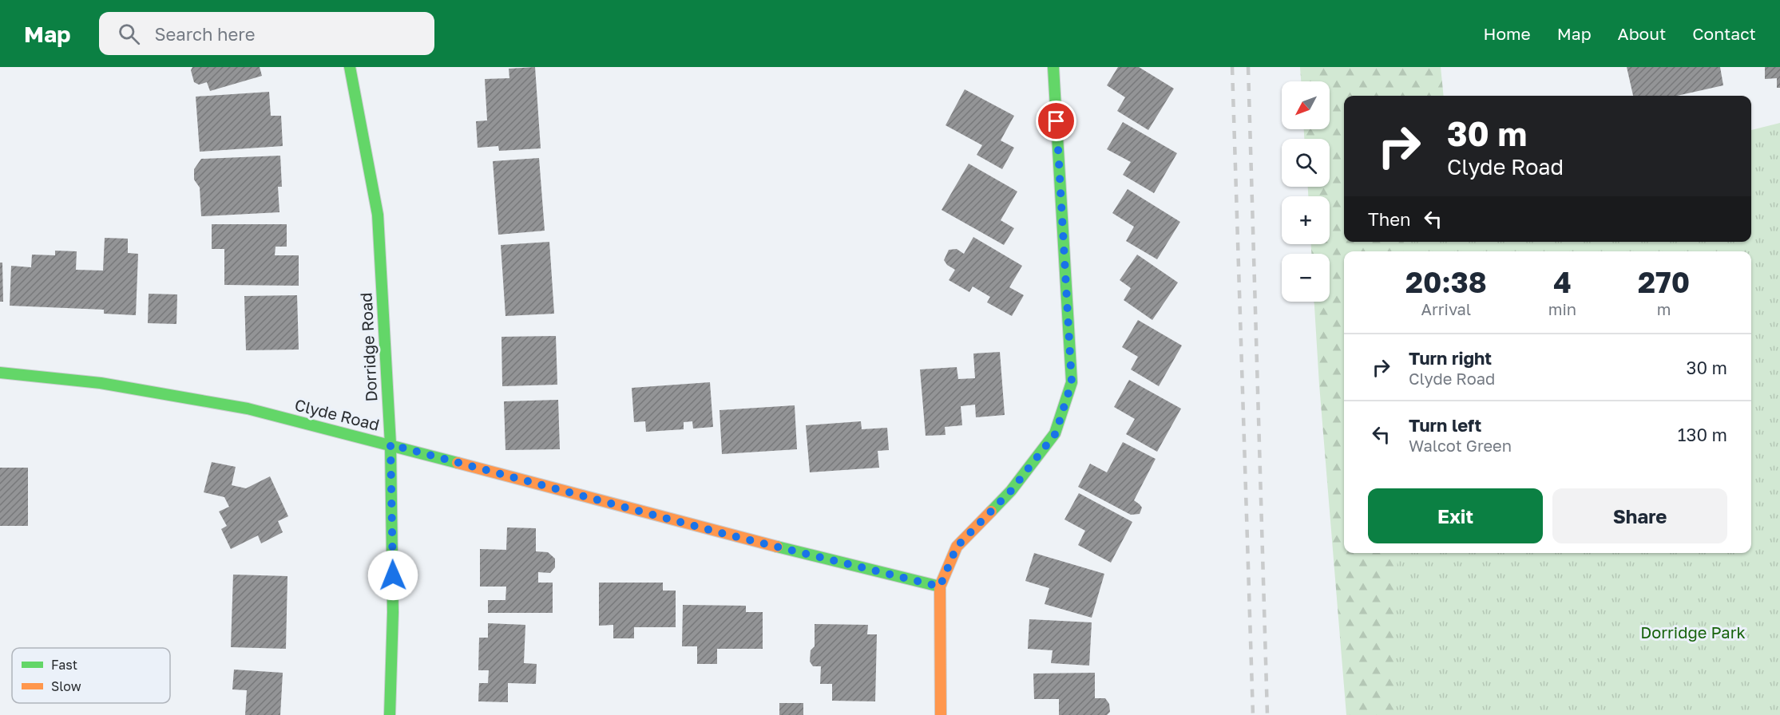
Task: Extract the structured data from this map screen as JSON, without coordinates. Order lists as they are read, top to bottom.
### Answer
{
  "streets": {
    "street": ["Dorridge Road", "Clyde Road"]
  },
  "crossings": [
    ["Dorridge Road", "Clyde Road"]
  ],
  "parks": ["Dorridge Park"],
  "legend": ["Fast", "Slow"],
  "north": "bottom left",
  "page": {
    "header": "Map",
    "search": "Search here",
    "nav": [
      "Home",
      "Map",
      "About",
      "Contact"
    ],
    "map_buttons": ["+", "−"],
    "turn": ["30 m", "Clyde Road"],
    "then": "Then",
    "eta": [
      "20:38",
      "Arrival",
      "4",
      "min",
      "270",
      "m"
    ],
    "list": [
      {
        "name": "Turn right",
        "note": "Clyde Road",
        "value": "30 m"
      },
      {
        "name": "Turn left",
        "note": "Walcot Green",
        "value": "130 m"
      }
    ],
    "buttons": ["Exit", "Share"]
  }
}
